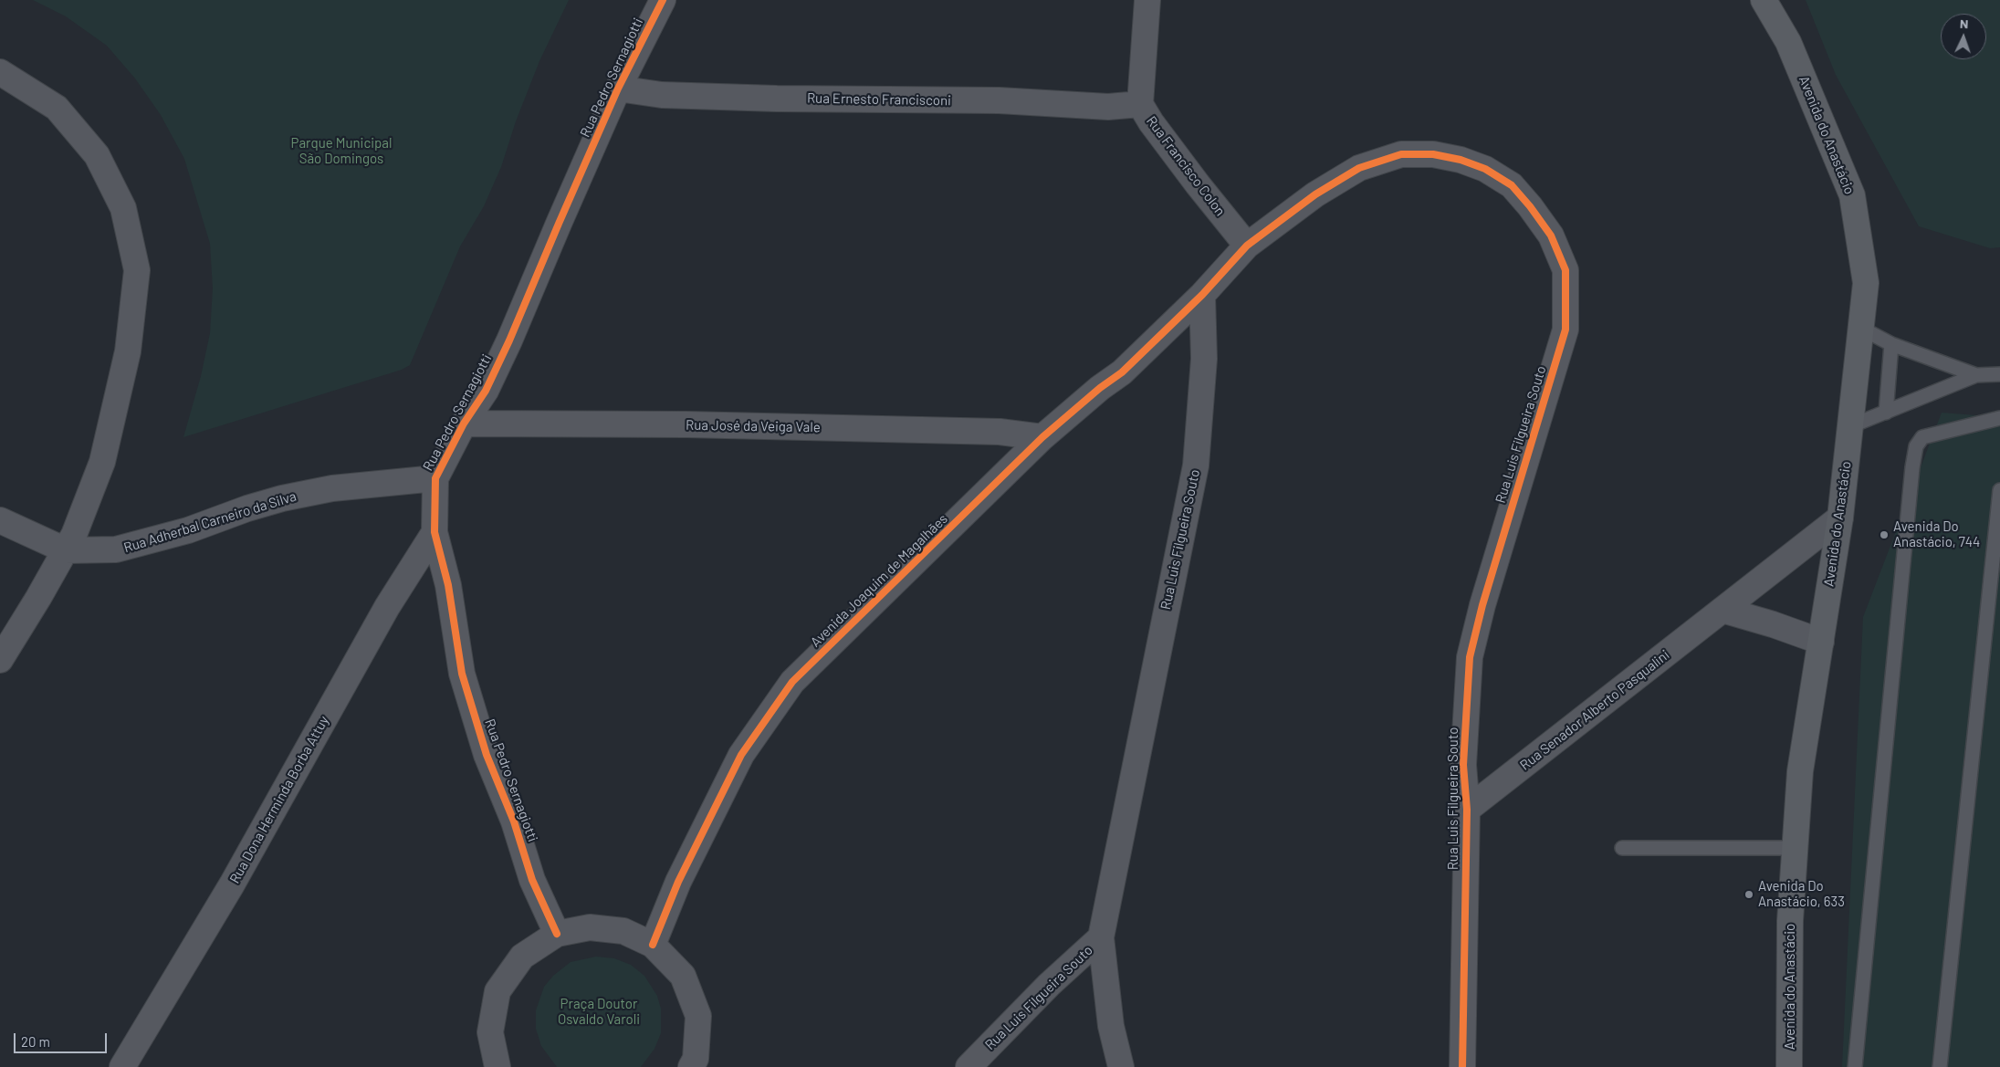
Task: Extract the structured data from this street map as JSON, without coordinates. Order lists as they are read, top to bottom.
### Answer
{
  "streets": {
    "main road": ["Avenida do Anastácio"],
    "street": [
      "Rua Pedro Sernagiotti",
      "Rua Ernesto Francisconi",
      "Rua Francisco Colon",
      "Rua José da Veiga Vale",
      "Rua Luis Filgueira Souto",
      "Rua Adherbal Carneiro da Silva",
      "Avenida Joaquim de Magalhães",
      "Rua Senador Alberto Pasqualini",
      "Rua Dona Herminda Borba Attuy"
    ]
  },
  "crossings": [
    ["Rua Pedro Sernagiotti", "Rua Ernesto Francisconi"],
    ["Rua Pedro Sernagiotti", "Rua José da Veiga Vale"],
    ["Rua Pedro Sernagiotti", "Rua Adherbal Carneiro da Silva"],
    ["Rua Pedro Sernagiotti", "Rua Dona Herminda Borba Attuy"],
    ["Rua Ernesto Francisconi", "Rua Francisco Colon"],
    ["Avenida do Anastácio", "Rua Senador Alberto Pasqualini"],
    ["Rua Francisco Colon", "Rua Luis Filgueira Souto"],
    ["Rua José da Veiga Vale", "Avenida Joaquim de Magalhães"],
    ["Rua Luis Filgueira Souto", "Avenida Joaquim de Magalhães"],
    ["Rua Luis Filgueira Souto", "Rua Senador Alberto Pasqualini"]
  ],
  "parks": ["Parque Municipal São Domingos", "Praça Doutor Osvaldo Varoli"],
  "places": ["Avenida Do Anastácio, 744", "Avenida Do Anastácio, 633"],
  "scale_bar": "20 m",
  "north": "top"
}
